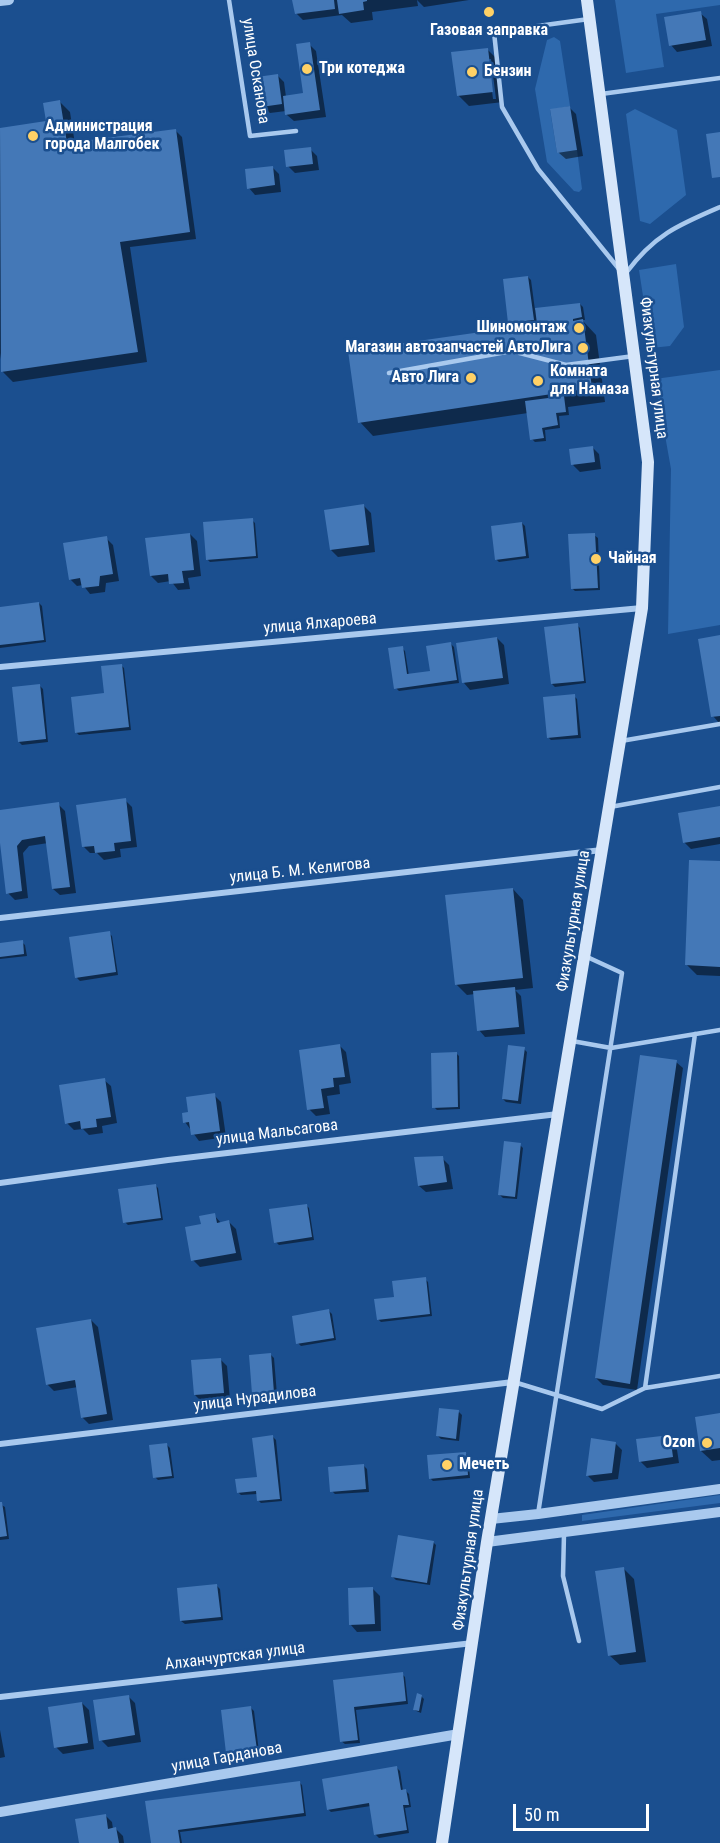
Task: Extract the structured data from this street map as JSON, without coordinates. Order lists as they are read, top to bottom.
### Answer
{
  "streets": {
    "main road": ["Физкультурная улица"],
    "street": [
      "улица Ялхароева",
      "улица Б. М. Келигова",
      "улица Мальсагова",
      "улица Нурадилова",
      "Алханчуртская улица",
      "улица Гарданова"
    ],
    "lane": ["улица Осканова"]
  },
  "crossings": [
    ["Физкультурная улица", "улица Ялхароева"],
    ["Физкультурная улица", "улица Б. М. Келигова"],
    ["Физкультурная улица", "улица Мальсагова"],
    ["Физкультурная улица", "улица Нурадилова"],
    ["Физкультурная улица", "Алханчуртская улица"],
    ["Физкультурная улица", "улица Гарданова"]
  ],
  "places": [
    "Газовая заправка",
    "Три котеджа",
    "Бензин",
    "Администрация города Малгобек",
    "Шиномонтаж",
    "Магазин автозапчастей АвтоЛига",
    "Авто Лига",
    "Комната для Намаза",
    "Чайная",
    "Ozon",
    "Мечеть"
  ],
  "scale_bar": "50 m"
}
